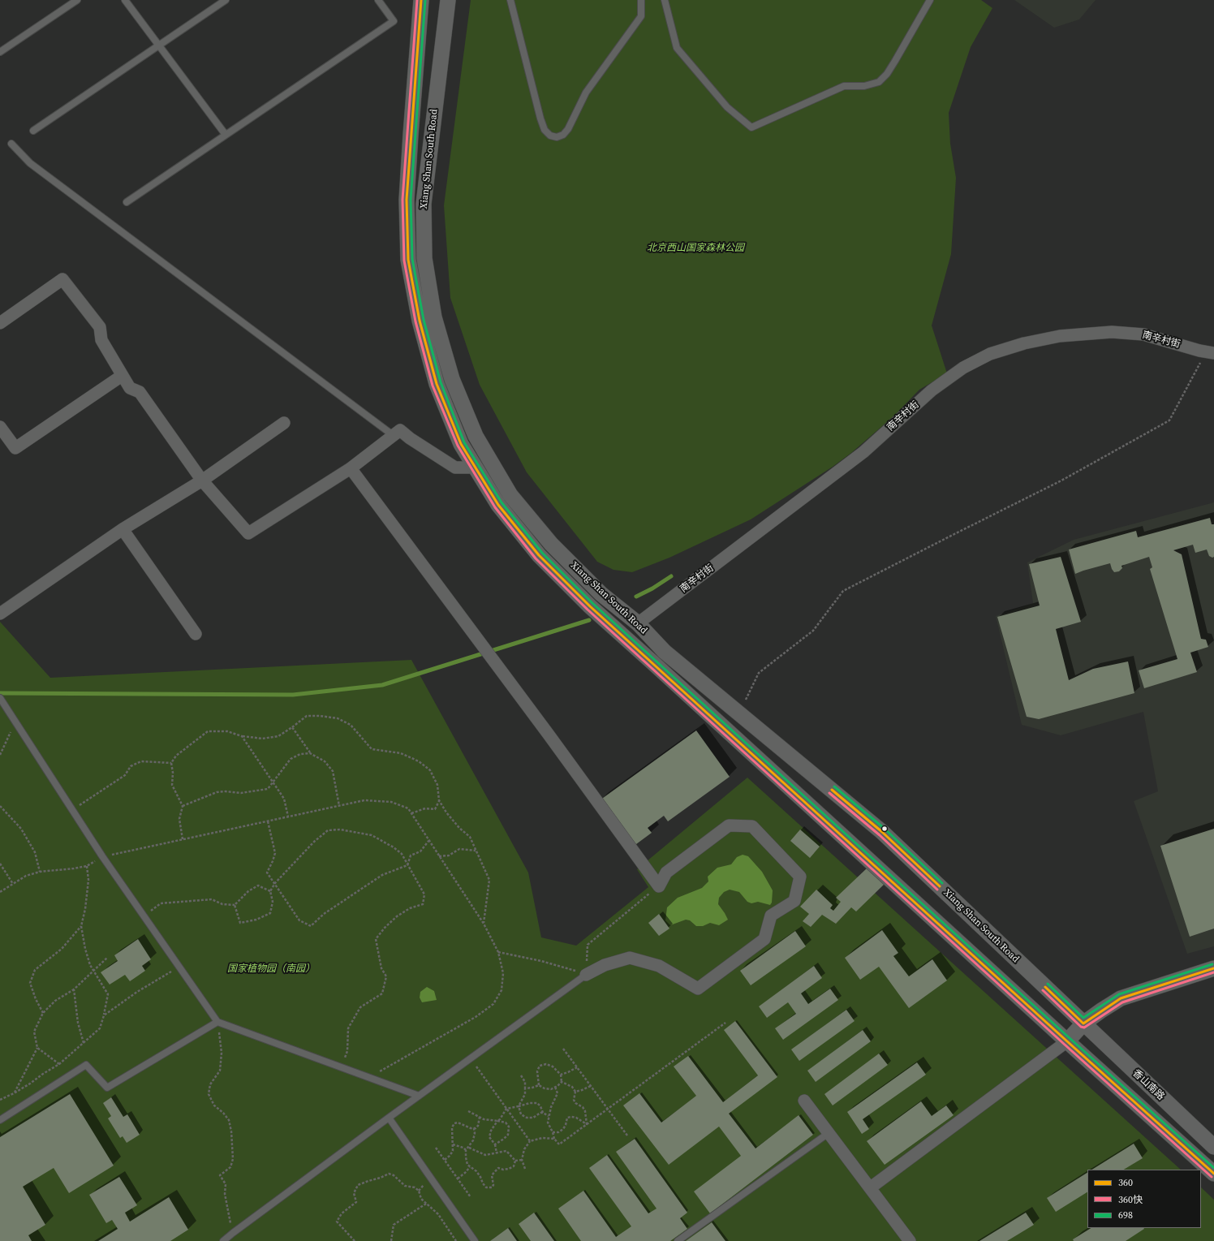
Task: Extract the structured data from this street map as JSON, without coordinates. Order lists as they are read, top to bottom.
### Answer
{
  "streets": {
    "street": ["Xiang Shan South Road", "南辛村街", "香山南路"]
  },
  "crossings": [
    ["Xiang Shan South Road", "南辛村街"],
    ["Xiang Shan South Road", "香山南路"]
  ],
  "parks": ["北京西山国家森林公园", "国家植物园（南园）"],
  "lines": ["transit line 360", "transit line 360快", "transit line 698"],
  "legend": ["360", "360快", "698"]
}
